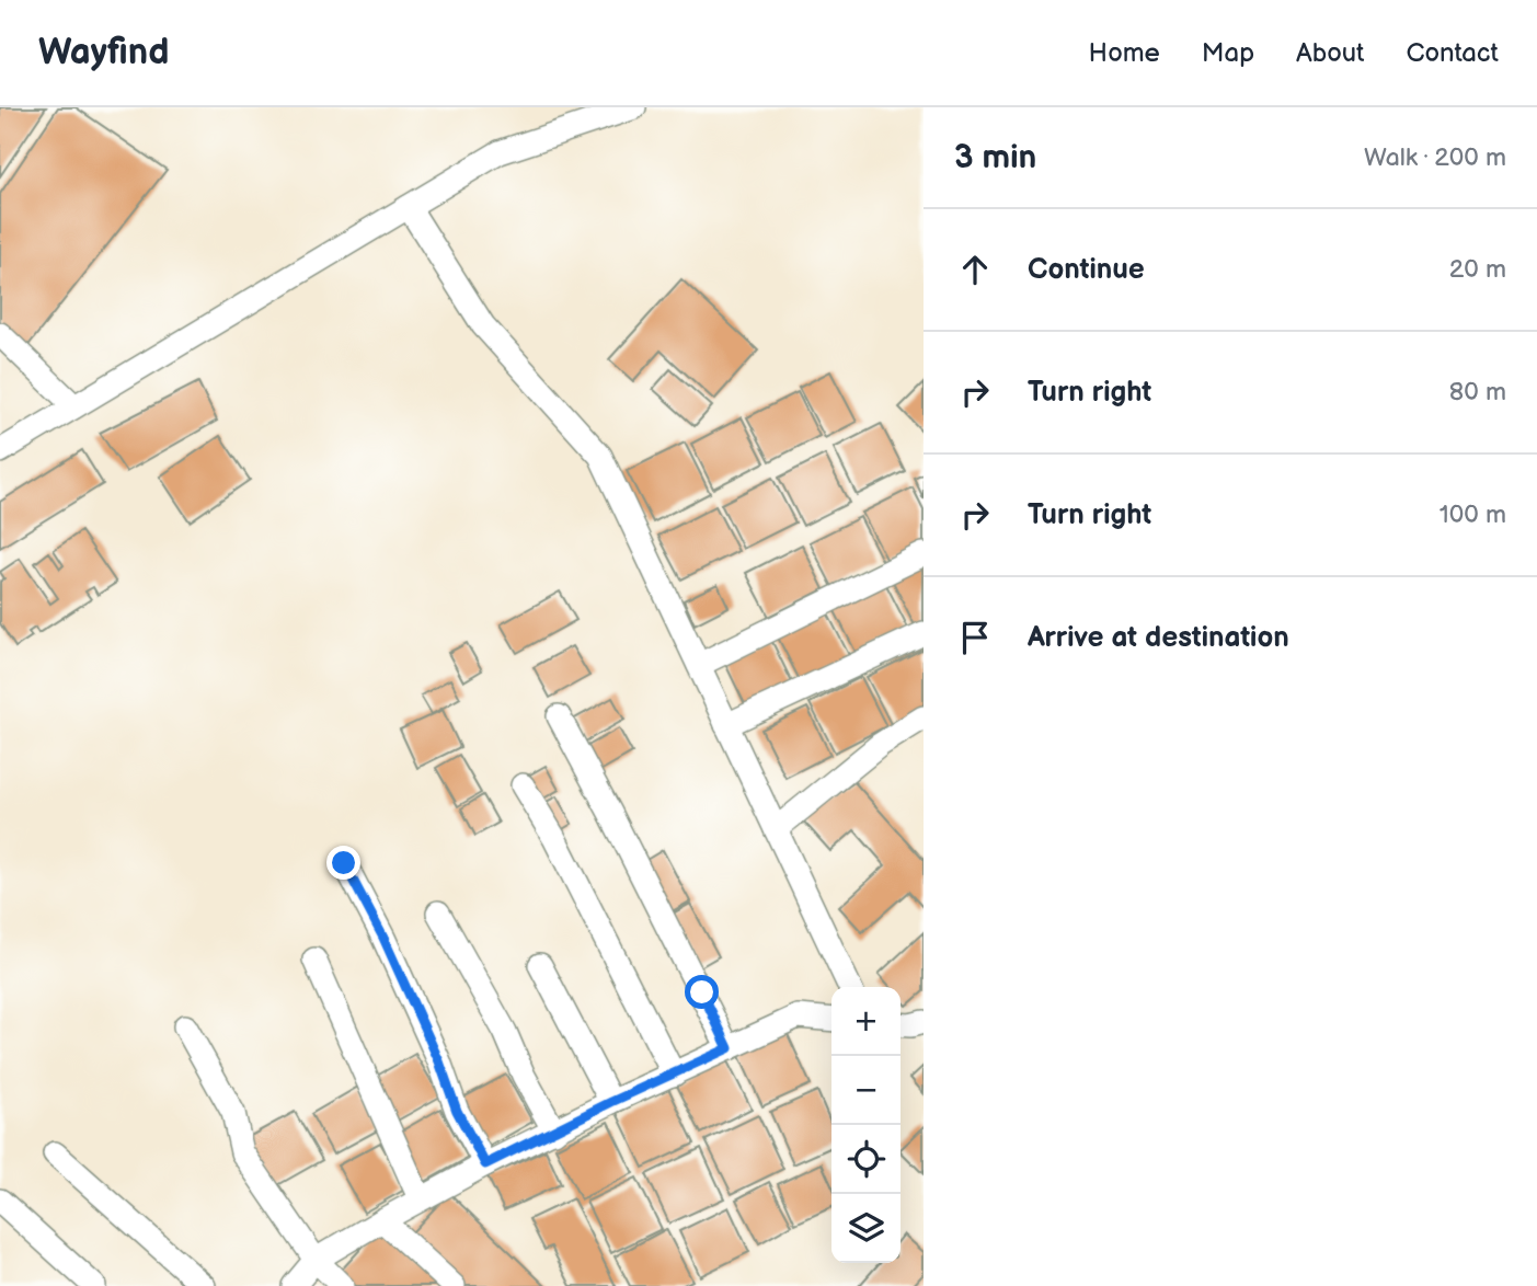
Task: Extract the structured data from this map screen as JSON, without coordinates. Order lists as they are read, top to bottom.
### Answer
{
  "page": {
    "header": "Wayfind",
    "nav": [
      "Home",
      "Map",
      "About",
      "Contact"
    ],
    "heading": ["3 min", "Walk · 200 m"],
    "list": [
      ["Continue", "20 m"],
      ["Turn right", "80 m"],
      ["Turn right", "100 m"],
      "Arrive at destination"
    ],
    "map_buttons": ["+", "−"]
  }
}
